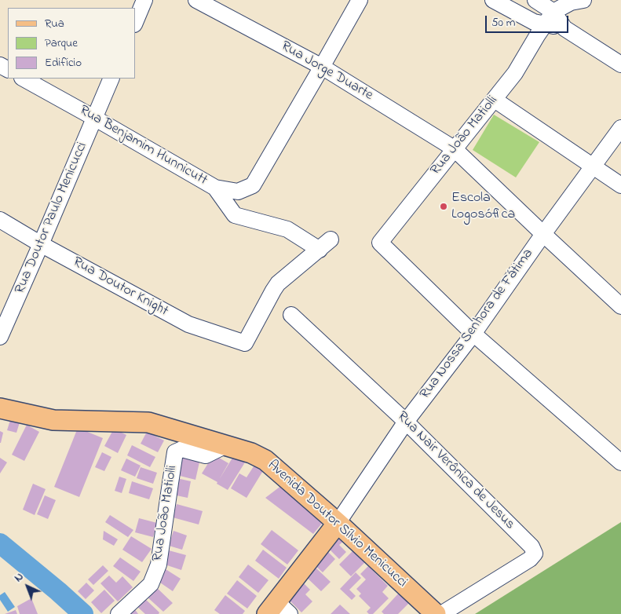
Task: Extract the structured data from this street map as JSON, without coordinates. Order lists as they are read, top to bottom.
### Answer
{
  "streets": {
    "main road": ["Avenida Doutor Sílvio Menicucci"],
    "street": [
      "Rua Jorge Duarte",
      "Rua João Matiolli",
      "Rua Benjamim Hunnicutt",
      "Rua Doutor Paulo Menicucci",
      "Rua Doutor Knight",
      "Rua Nossa Senhora de Fátima",
      "Rua Nair Verônica de Jesus"
    ]
  },
  "crossings": [
    ["Rua Jorge Duarte", "Rua João Matiolli"],
    ["Rua Jorge Duarte", "Rua Nossa Senhora de Fátima"],
    ["Rua João Matiolli", "Rua Nossa Senhora de Fátima"],
    ["Rua João Matiolli", "Avenida Doutor Sílvio Menicucci"],
    ["Rua Benjamim Hunnicutt", "Rua Doutor Paulo Menicucci"],
    ["Rua Benjamim Hunnicutt", "Rua Doutor Knight"],
    ["Rua Doutor Paulo Menicucci", "Rua Doutor Knight"],
    ["Rua Nossa Senhora de Fátima", "Rua Nair Verônica de Jesus"],
    ["Rua Nossa Senhora de Fátima", "Avenida Doutor Sílvio Menicucci"]
  ],
  "places": ["Escola Logosófica"],
  "legend": ["Rua", "Parque", "Edifício"],
  "scale_bar": "50 m",
  "north": "top left"
}
